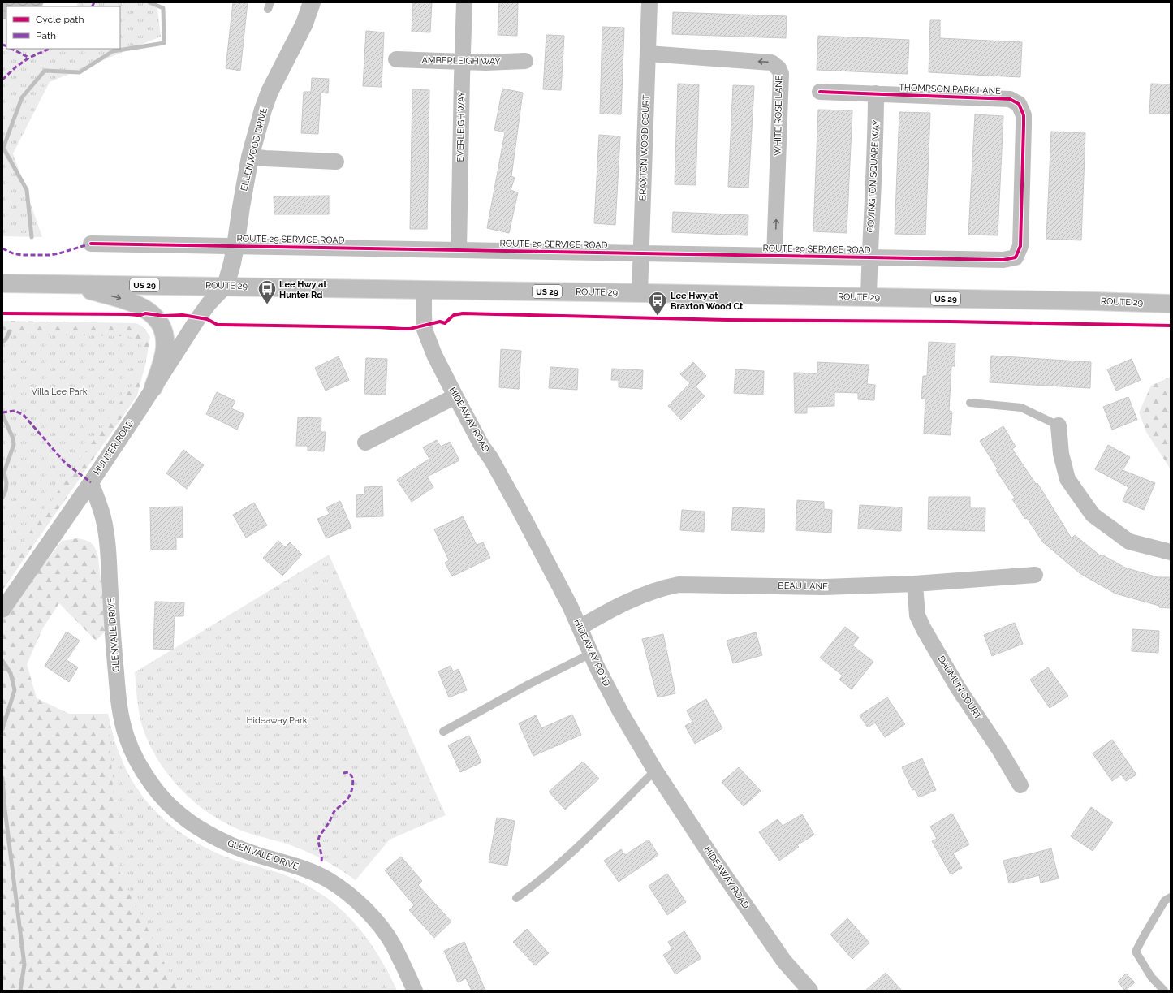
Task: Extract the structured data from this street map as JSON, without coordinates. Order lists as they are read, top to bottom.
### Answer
{
  "streets": {
    "main road": ["ELLENWOOD DRIVE", "US 29", "ROUTE 29"],
    "street": [
      "AMBERLEIGH WAY",
      "THOMPSON PARK LANE",
      "WHITE ROSE LANE",
      "EVERLEIGH WAY",
      "BRAXTON WOOD COURT",
      "COVINGTON SQUARE WAY",
      "ROUTE 29 SERVICE ROAD",
      "HIDEAWAY ROAD",
      "HUNTER ROAD",
      "BEAU LANE",
      "GLENVALE DRIVE",
      "DADMUN COURT"
    ]
  },
  "crossings": [
    ["AMBERLEIGH WAY", "EVERLEIGH WAY"],
    ["THOMPSON PARK LANE", "COVINGTON SQUARE WAY"],
    ["THOMPSON PARK LANE", "ROUTE 29 SERVICE ROAD"],
    ["WHITE ROSE LANE", "BRAXTON WOOD COURT"],
    ["WHITE ROSE LANE", "ROUTE 29 SERVICE ROAD"],
    ["EVERLEIGH WAY", "ROUTE 29 SERVICE ROAD"],
    ["BRAXTON WOOD COURT", "ROUTE 29 SERVICE ROAD"],
    ["BRAXTON WOOD COURT", "ROUTE 29"],
    ["ELLENWOOD DRIVE", "ROUTE 29 SERVICE ROAD"],
    ["ELLENWOOD DRIVE", "ROUTE 29"],
    ["ELLENWOOD DRIVE", "HUNTER ROAD"],
    ["COVINGTON SQUARE WAY", "ROUTE 29 SERVICE ROAD"],
    ["COVINGTON SQUARE WAY", "ROUTE 29"],
    ["ROUTE 29", "HIDEAWAY ROAD"],
    ["ROUTE 29", "HUNTER ROAD"],
    ["HIDEAWAY ROAD", "BEAU LANE"],
    ["HUNTER ROAD", "GLENVALE DRIVE"],
    ["BEAU LANE", "DADMUN COURT"]
  ],
  "parks": ["Villa Lee Park", "Hideaway Park"],
  "places": {
    "bus stop": ["Lee Hwy at Hunter Rd", "Lee Hwy at Braxton Wood Ct"]
  },
  "legend": ["Cycle path", "Path"]
}
